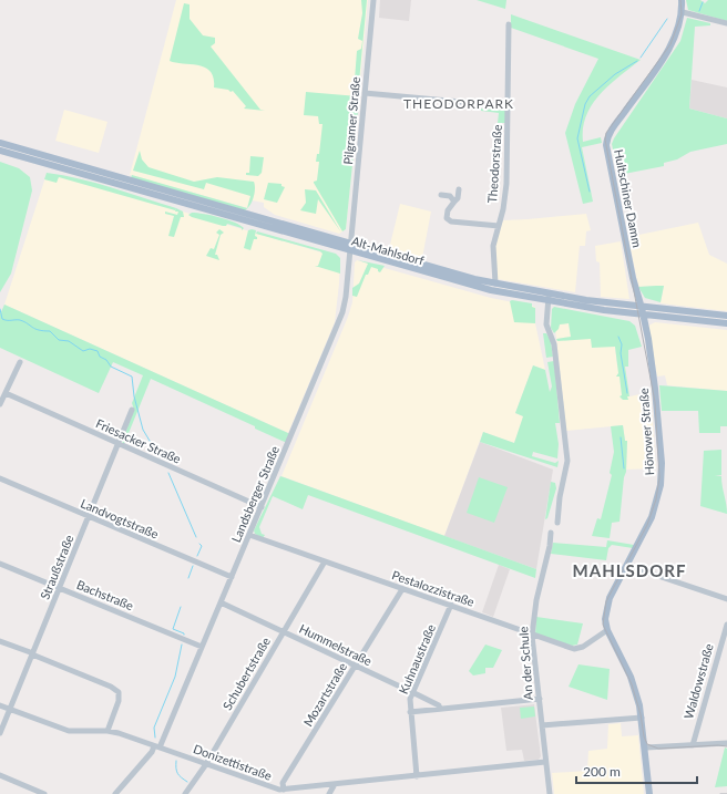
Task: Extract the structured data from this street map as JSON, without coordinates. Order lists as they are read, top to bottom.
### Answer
{
  "streets": {
    "main road": ["Hultschiner Damm", "Alt-Mahlsdorf", "Hönower Straße"],
    "street": [
      "Pilgramer Straße",
      "Theodorstraße",
      "Friesacker Straße",
      "Landsberger Straße",
      "Landvogtstraße",
      "Straußstraße",
      "Pestalozzistraße",
      "Bachstraße",
      "Hummelstraße",
      "Kuhnaustraße",
      "An der Schule",
      "Schubertstraße",
      "Waldowstraße",
      "Mozartstraße",
      "Donizettistraße"
    ]
  },
  "crossings": [
    ["Pilgramer Straße", "Alt-Mahlsdorf"],
    ["Pilgramer Straße", "Landsberger Straße"],
    ["Theodorstraße", "Alt-Mahlsdorf"],
    ["Hultschiner Damm", "Alt-Mahlsdorf"],
    ["Hultschiner Damm", "Hönower Straße"],
    ["Alt-Mahlsdorf", "Hönower Straße"],
    ["Alt-Mahlsdorf", "Landsberger Straße"],
    ["Hönower Straße", "Pestalozzistraße"],
    ["Friesacker Straße", "Landsberger Straße"],
    ["Friesacker Straße", "Straußstraße"],
    ["Landsberger Straße", "Landvogtstraße"],
    ["Landsberger Straße", "Pestalozzistraße"],
    ["Landsberger Straße", "Bachstraße"],
    ["Landsberger Straße", "Hummelstraße"],
    ["Landsberger Straße", "Donizettistraße"],
    ["Landvogtstraße", "Straußstraße"],
    ["Straußstraße", "Bachstraße"],
    ["Straußstraße", "Donizettistraße"],
    ["Pestalozzistraße", "Kuhnaustraße"],
    ["Pestalozzistraße", "An der Schule"],
    ["Pestalozzistraße", "Schubertstraße"],
    ["Pestalozzistraße", "Mozartstraße"],
    ["Hummelstraße", "Kuhnaustraße"],
    ["Hummelstraße", "Schubertstraße"],
    ["Hummelstraße", "Mozartstraße"],
    ["Kuhnaustraße", "Donizettistraße"],
    ["An der Schule", "Donizettistraße"],
    ["Schubertstraße", "Donizettistraße"],
    ["Mozartstraße", "Donizettistraße"]
  ],
  "districts": ["THEODORPARK", "MAHLSDORF"],
  "scale_bar": "200 m"
}
